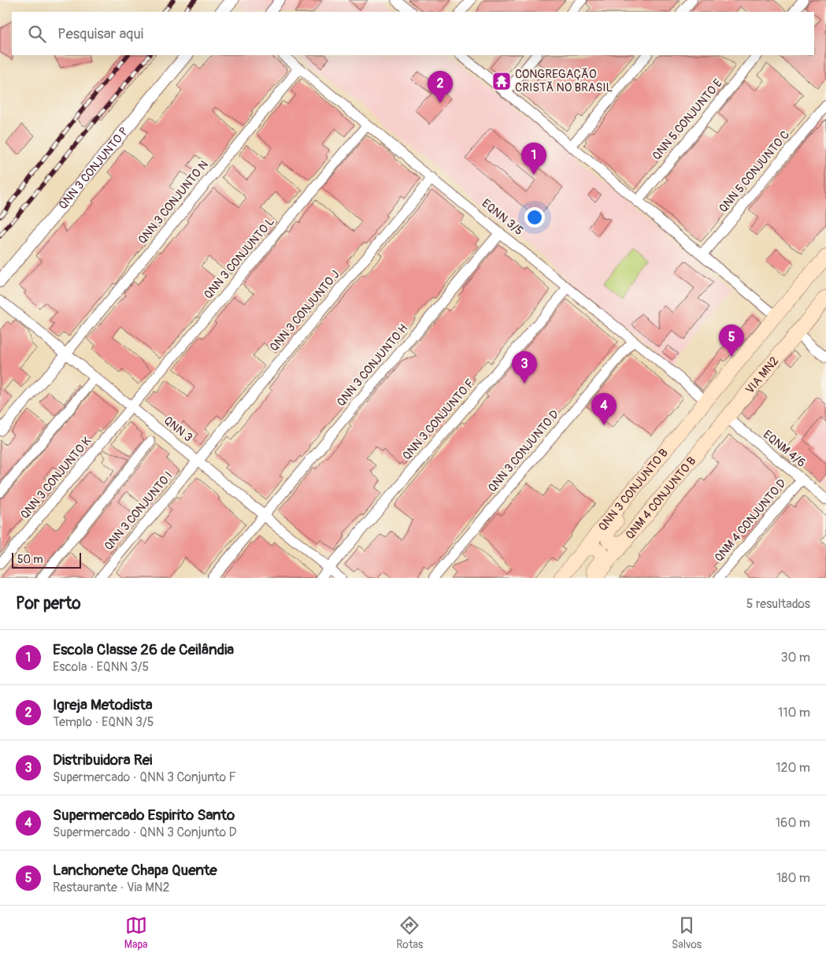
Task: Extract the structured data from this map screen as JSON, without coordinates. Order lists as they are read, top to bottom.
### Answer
{
  "streets": {
    "main road": ["VIA MN2", "QNN 3 CONJUNTO B", "QNM 4 CONJUNTO B"],
    "street": [
      "QNN 5 CONJUNTO E",
      "QNN 3 CONJUNTO P",
      "QNN 5 CONJUNTO C",
      "QNN 3 CONJUNTO N",
      "EQNN 3/5",
      "QNN 3 CONJUNTO L",
      "QNN 3 CONJUNTO J",
      "QNN 3 CONJUNTO H",
      "QNN 3 CONJUNTO F",
      "QNN 3",
      "EQNM 4/6",
      "QNN 3 CONJUNTO D",
      "QNN 3 CONJUNTO K",
      "QNN 3 CONJUNTO I",
      "QNM 4 CONJUNTO D"
    ]
  },
  "crossings": [
    ["QNN 3 CONJUNTO N", "EQNN 3/5"],
    ["QNN 3 CONJUNTO N", "QNN 3"],
    ["EQNN 3/5", "QNN 3 CONJUNTO L"],
    ["EQNN 3/5", "QNN 3 CONJUNTO J"],
    ["EQNN 3/5", "QNN 3 CONJUNTO H"],
    ["EQNN 3/5", "QNN 3 CONJUNTO F"],
    ["EQNN 3/5", "QNN 3 CONJUNTO D"],
    ["EQNN 3/5", "QNN 3 CONJUNTO B"],
    ["QNN 3 CONJUNTO L", "QNN 3"],
    ["QNN 3 CONJUNTO L", "QNN 3 CONJUNTO K"],
    ["QNN 3 CONJUNTO J", "QNN 3"],
    ["QNN 3 CONJUNTO J", "QNN 3 CONJUNTO I"],
    ["QNN 3 CONJUNTO H", "QNN 3"],
    ["VIA MN2", "EQNM 4/6"],
    ["VIA MN2", "QNM 4 CONJUNTO B"],
    ["QNN 3 CONJUNTO F", "QNN 3"],
    ["QNN 3", "QNN 3 CONJUNTO K"],
    ["QNN 3", "QNN 3 CONJUNTO I"],
    ["EQNM 4/6", "QNM 4 CONJUNTO B"],
    ["EQNM 4/6", "QNM 4 CONJUNTO D"]
  ],
  "places": {
    "temple": ["CONGREGAÇÃO CRISTÃ NO BRASIL"]
  },
  "scale_bar": "50 m",
  "page": {
    "search": "Pesquisar aqui",
    "pins": [
      "2",
      "1",
      "5",
      "3",
      "4"
    ],
    "scale": "50 m",
    "heading": ["Por perto", "5 resultados"],
    "list": [
      {
        "mark": "1",
        "name": "Escola Classe 26 de Ceilândia",
        "note": "Escola · EQNN 3/5",
        "value": "30 m"
      },
      {
        "mark": "2",
        "name": "Igreja Metodista",
        "note": "Templo · EQNN 3/5",
        "value": "110 m"
      },
      {
        "mark": "3",
        "name": "Distribuidora Rei",
        "note": "Supermercado · QNN 3 Conjunto F",
        "value": "120 m"
      },
      {
        "mark": "4",
        "name": "Supermercado Espirito Santo",
        "note": "Supermercado · QNN 3 Conjunto D",
        "value": "160 m"
      },
      {
        "mark": "5",
        "name": "Lanchonete Chapa Quente",
        "note": "Restaurante · Via MN2",
        "value": "180 m"
      }
    ],
    "nav": ["Mapa", "Rotas", "Salvos"]
  }
}
